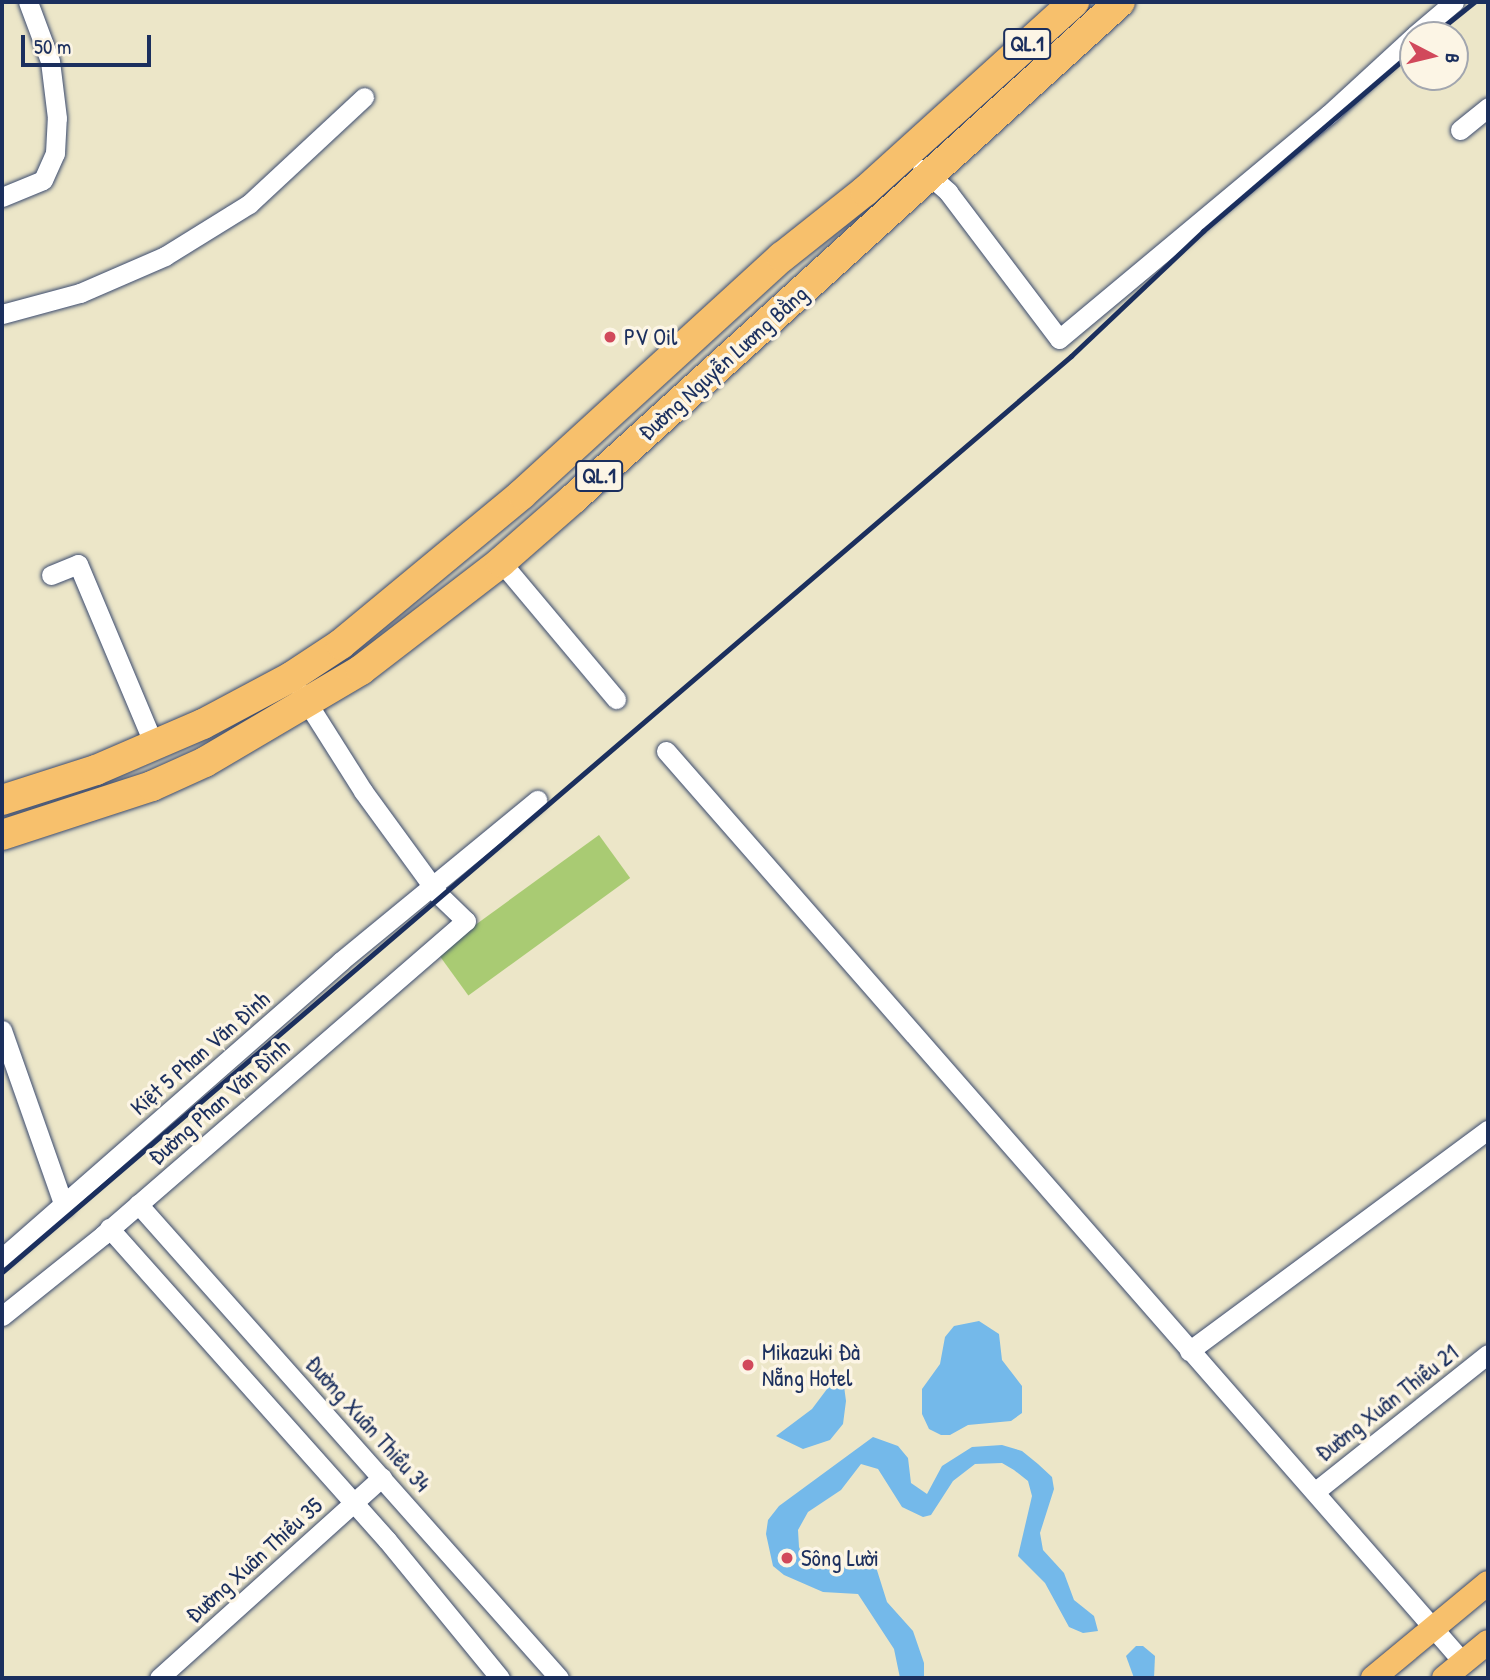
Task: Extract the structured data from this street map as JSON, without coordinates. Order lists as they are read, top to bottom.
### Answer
{
  "streets": {
    "highway": ["QL.1", "Đường Nguyễn Lương Bằng"],
    "street": [
      "Kiệt 5 Phan Văn Đình",
      "Đường Phan Văn Đình",
      "Đường Xuân Thiều 21",
      "Đường Xuân Thiều 34",
      "Đường Xuân Thiều 35"
    ]
  },
  "crossings": [
    ["QL.1", "Đường Nguyễn Lương Bằng"],
    ["Kiệt 5 Phan Văn Đình", "Đường Phan Văn Đình"],
    ["Đường Phan Văn Đình", "Đường Xuân Thiều 34"],
    ["Đường Xuân Thiều 34", "Đường Xuân Thiều 35"]
  ],
  "places": ["PV Oil", "Mikazuki Đà Nẵng Hotel", "Sông Lười"],
  "scale_bar": "50 m",
  "north": "right"
}
